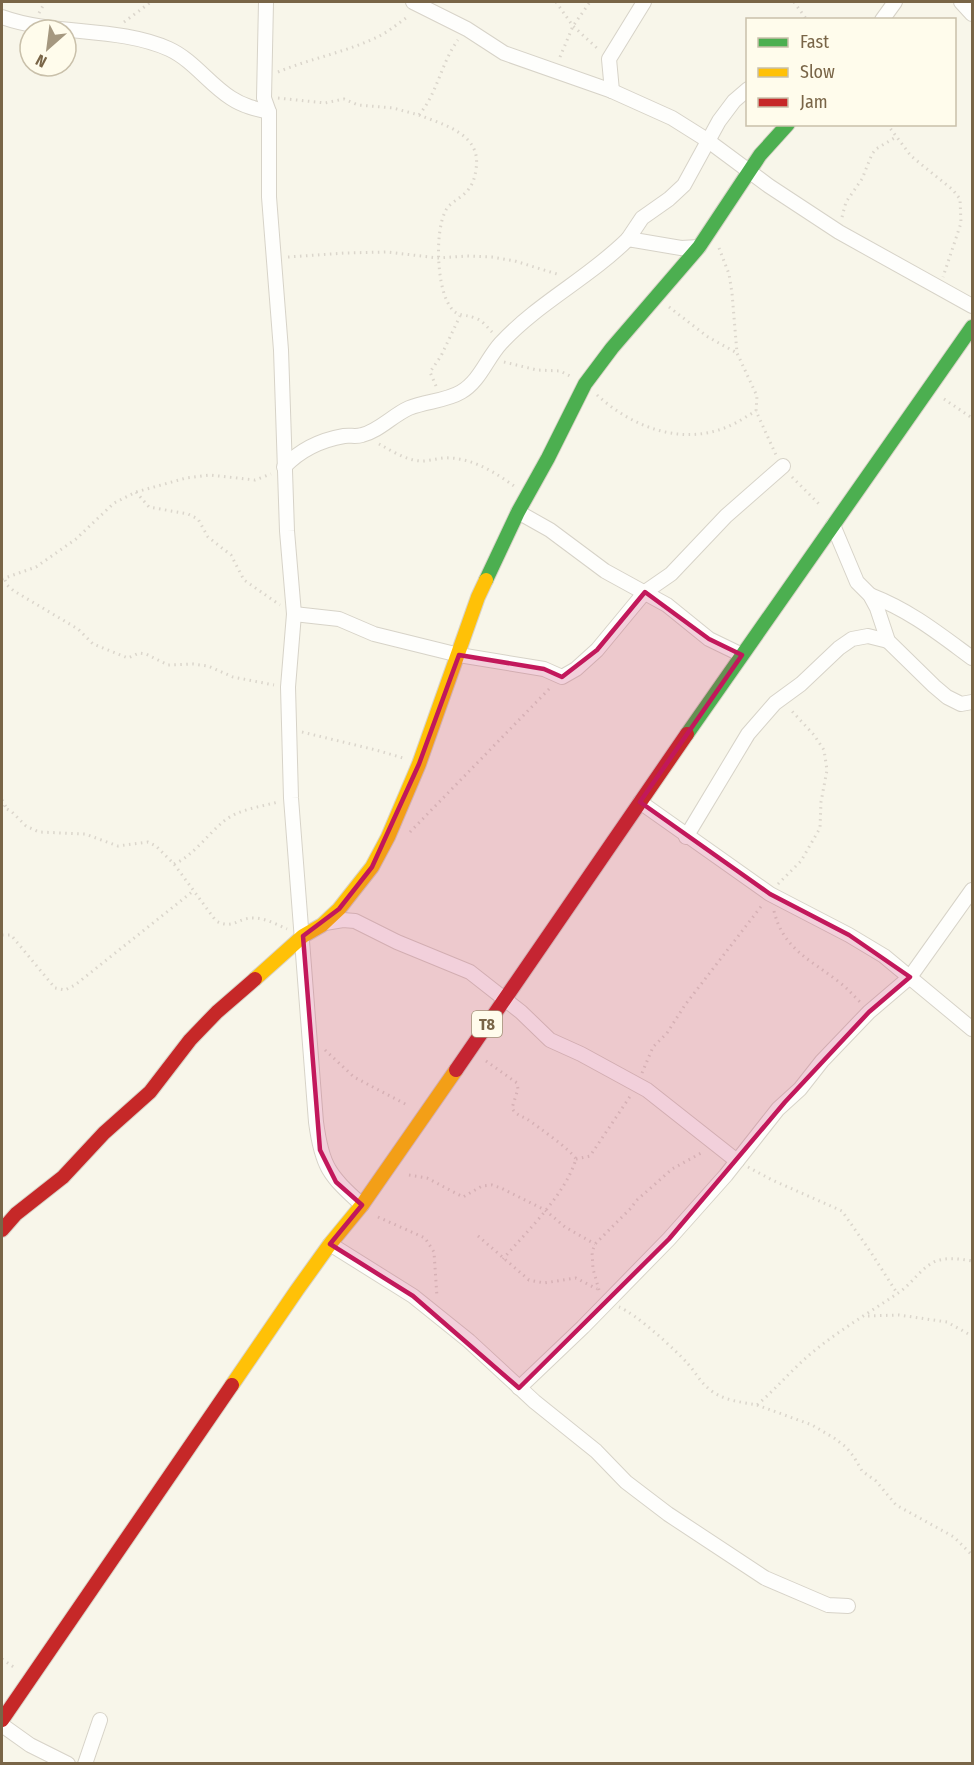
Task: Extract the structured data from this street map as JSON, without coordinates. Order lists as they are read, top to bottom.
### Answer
{
  "streets": {
    "main road": ["T8"]
  },
  "legend": ["Fast", "Slow", "Jam"],
  "north": "bottom left"
}
